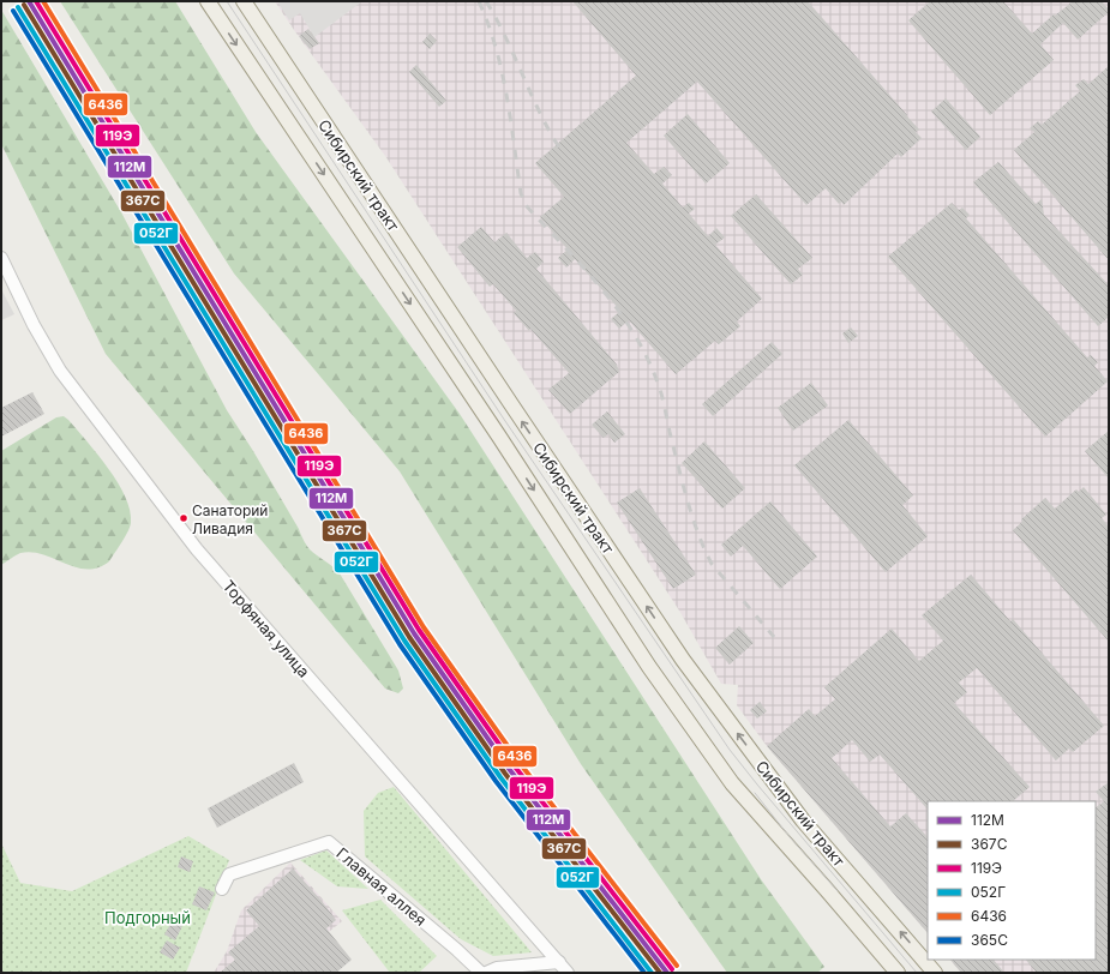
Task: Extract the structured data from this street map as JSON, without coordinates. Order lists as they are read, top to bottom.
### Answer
{
  "streets": {
    "main road": ["Сибирский тракт"],
    "street": ["Торфяная улица", "Главная аллея"]
  },
  "parks": ["Подгорный"],
  "places": ["Санаторий Ливадия"],
  "lines": [
    "transit line 112М",
    "transit line 119Э",
    "transit line 6436",
    "transit line 367С",
    "transit line 052Г",
    "transit line 365С"
  ],
  "legend": [
    "112М",
    "367С",
    "119Э",
    "052Г",
    "6436",
    "365С"
  ]
}
